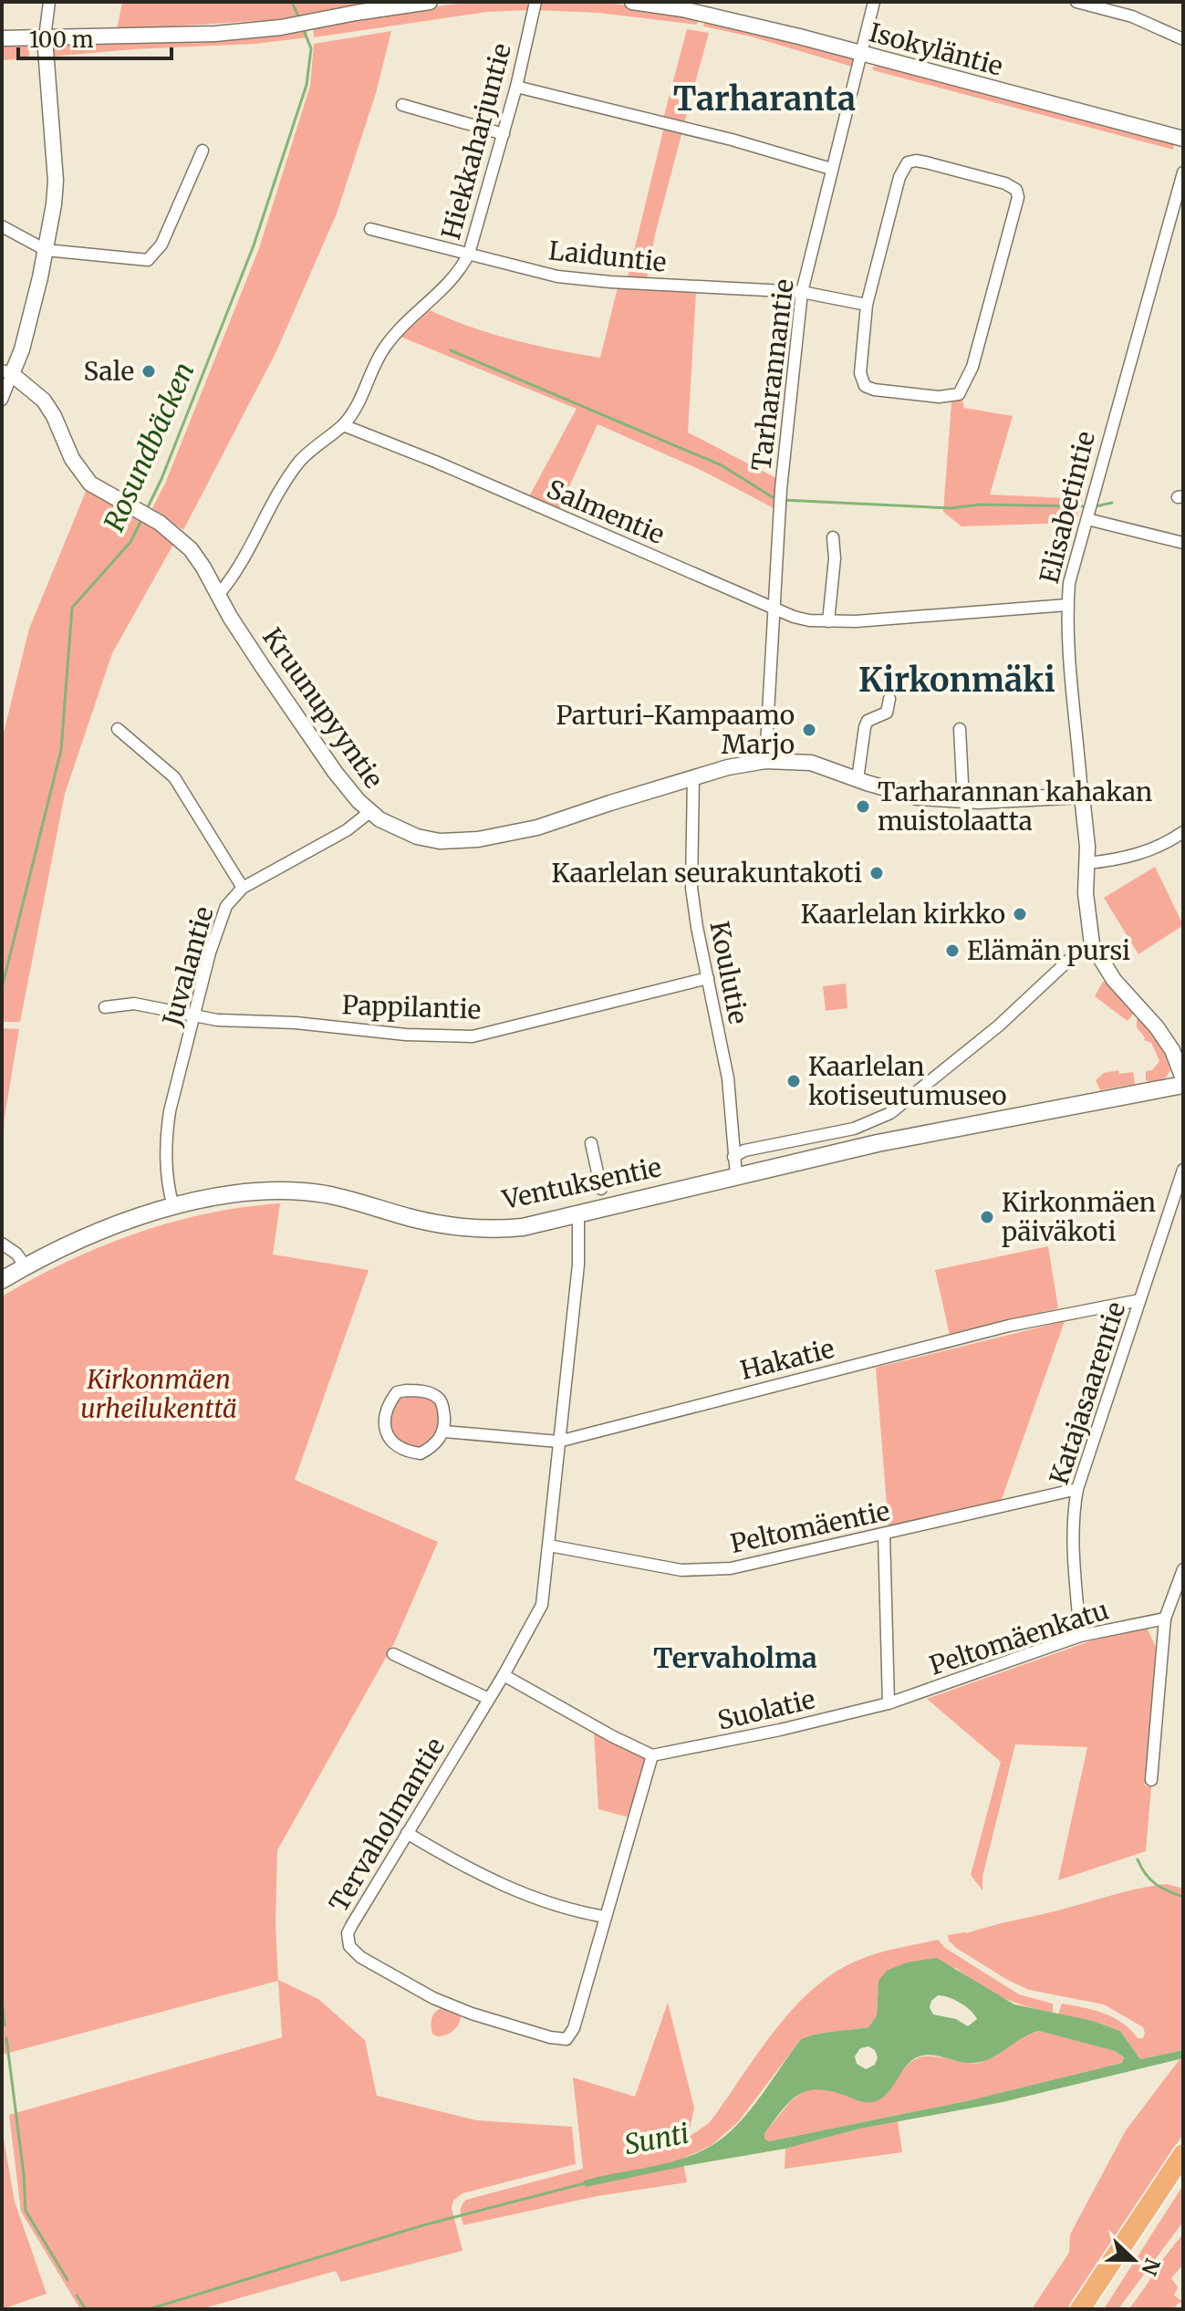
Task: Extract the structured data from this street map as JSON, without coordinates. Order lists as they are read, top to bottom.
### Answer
{
  "streets": {
    "main road": ["Ventuksentie"],
    "street": [
      "Isokyläntie",
      "Hiekkaharjuntie",
      "Laiduntie",
      "Tarharannantie",
      "Elisabetintie",
      "Salmentie",
      "Kruunupyyntie",
      "Juvalantie",
      "Koulutie",
      "Pappilantie",
      "Hakatie",
      "Katajasaarentie",
      "Peltomäentie",
      "Peltomäenkatu",
      "Suolatie",
      "Tervaholmantie"
    ]
  },
  "crossings": [
    ["Isokyläntie", "Tarharannantie"],
    ["Hiekkaharjuntie", "Laiduntie"],
    ["Hiekkaharjuntie", "Salmentie"],
    ["Laiduntie", "Tarharannantie"],
    ["Tarharannantie", "Salmentie"],
    ["Tarharannantie", "Kruunupyyntie"],
    ["Elisabetintie", "Salmentie"],
    ["Elisabetintie", "Kruunupyyntie"],
    ["Kruunupyyntie", "Juvalantie"],
    ["Kruunupyyntie", "Koulutie"],
    ["Juvalantie", "Pappilantie"],
    ["Juvalantie", "Ventuksentie"],
    ["Koulutie", "Pappilantie"],
    ["Koulutie", "Ventuksentie"],
    ["Ventuksentie", "Tervaholmantie"],
    ["Hakatie", "Katajasaarentie"],
    ["Hakatie", "Tervaholmantie"],
    ["Katajasaarentie", "Peltomäentie"],
    ["Katajasaarentie", "Peltomäenkatu"],
    ["Peltomäentie", "Tervaholmantie"],
    ["Peltomäenkatu", "Suolatie"],
    ["Suolatie", "Tervaholmantie"]
  ],
  "districts": ["Tarharanta", "Kirkonmäki", "Tervaholma"],
  "water": ["Rosundbäcken", "Sunti"],
  "parks": ["Kirkonmäen urheilukenttä"],
  "places": [
    "Sale",
    "Parturi-Kampaamo Marjo",
    "Tarharannan kahakan muistolaatta",
    "Kaarlelan seurakuntakoti",
    "Kaarlelan kirkko",
    "Elämän pursi",
    "Kaarlelan kotiseutumuseo",
    "Kirkonmäen päiväkoti"
  ],
  "scale_bar": "100 m",
  "north": "right"
}
